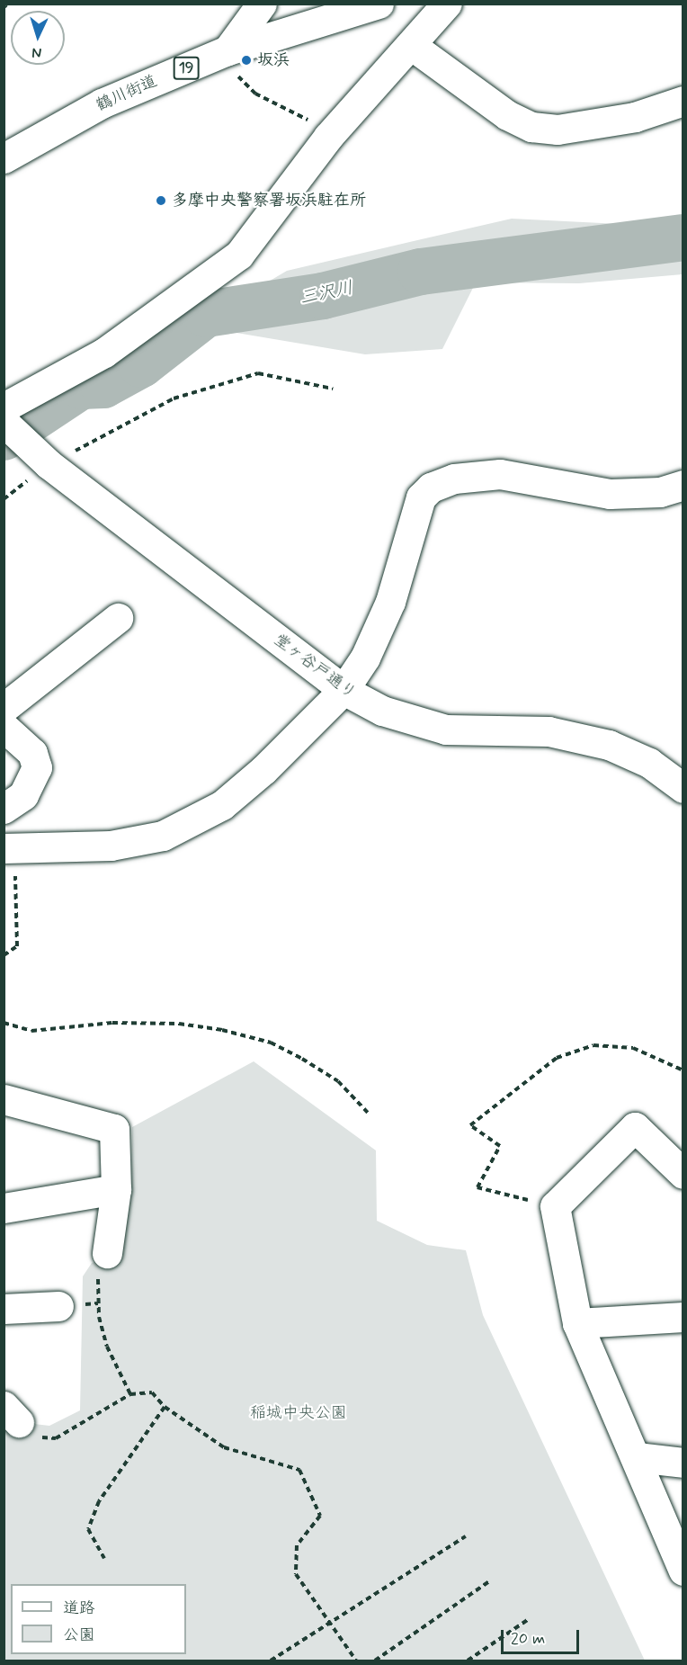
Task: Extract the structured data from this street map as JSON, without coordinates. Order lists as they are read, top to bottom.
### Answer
{
  "streets": {
    "street": ["19", "鶴川街道", "堂ヶ谷戸通り"]
  },
  "water": ["三沢川"],
  "parks": ["稲城中央公園"],
  "places": ["坂浜", "多摩中央警察署坂浜駐在所"],
  "legend": ["道路", "公園"],
  "scale_bar": "20 m",
  "north": "bottom"
}
